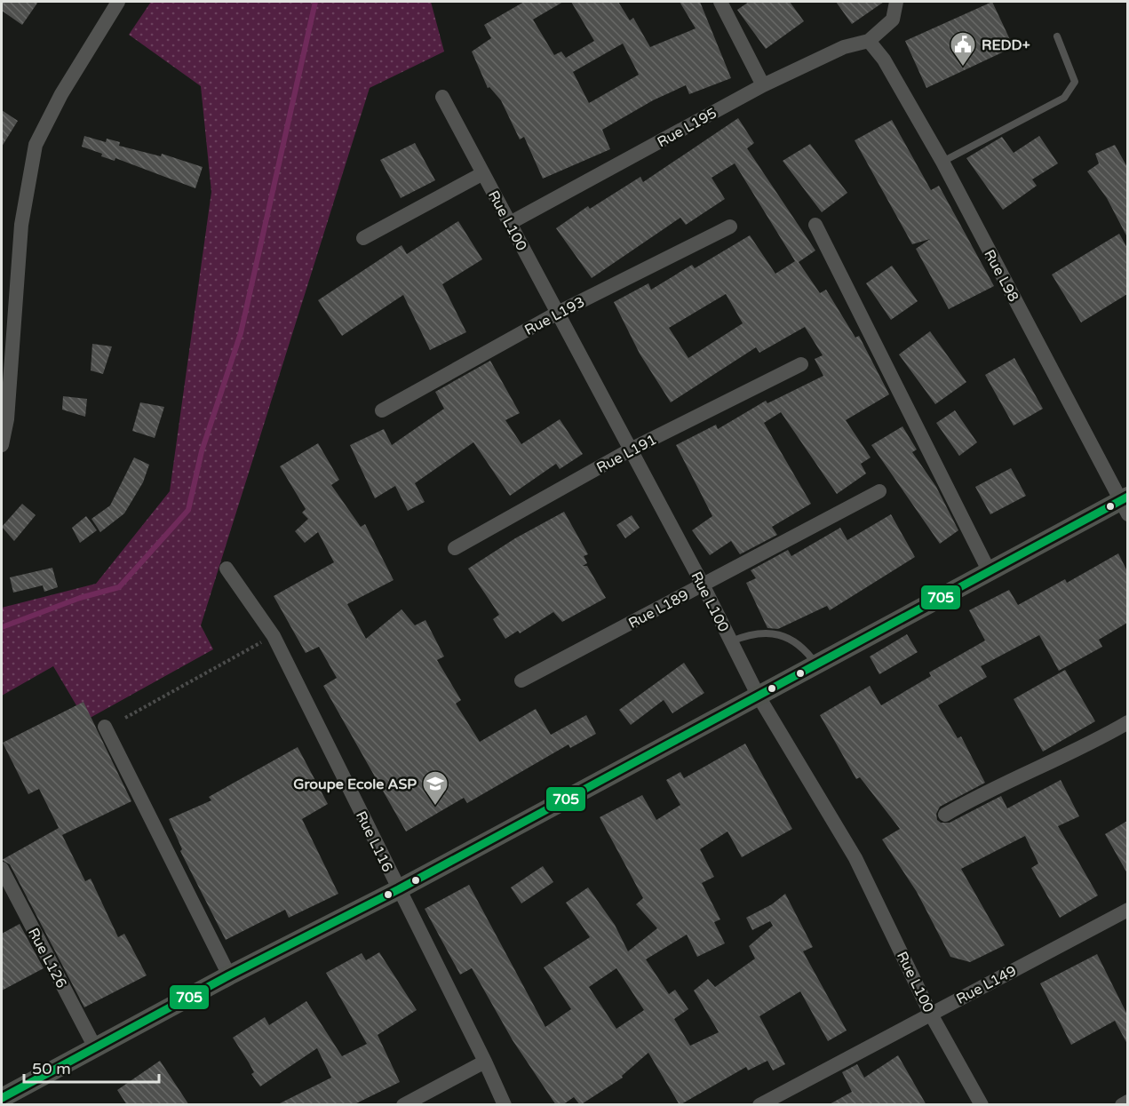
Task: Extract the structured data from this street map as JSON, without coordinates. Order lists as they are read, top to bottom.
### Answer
{
  "streets": {
    "street": [
      "Rue L195",
      "Rue L100",
      "Rue L98",
      "Rue L193",
      "Rue L191",
      "Rue L189",
      "Rue L116",
      "Rue L126",
      "Rue L149"
    ]
  },
  "crossings": [
    ["Rue L195", "Rue L100"],
    ["Rue L195", "Rue L98"],
    ["Rue L100", "Rue L193"],
    ["Rue L100", "Rue L191"],
    ["Rue L100", "Rue L189"],
    ["Rue L100", "Rue L149"]
  ],
  "places": {
    "public building": ["REDD+"],
    "school or university": ["Groupe Ecole ASP"]
  },
  "lines": ["transit line 705"],
  "scale_bar": "50 m"
}
